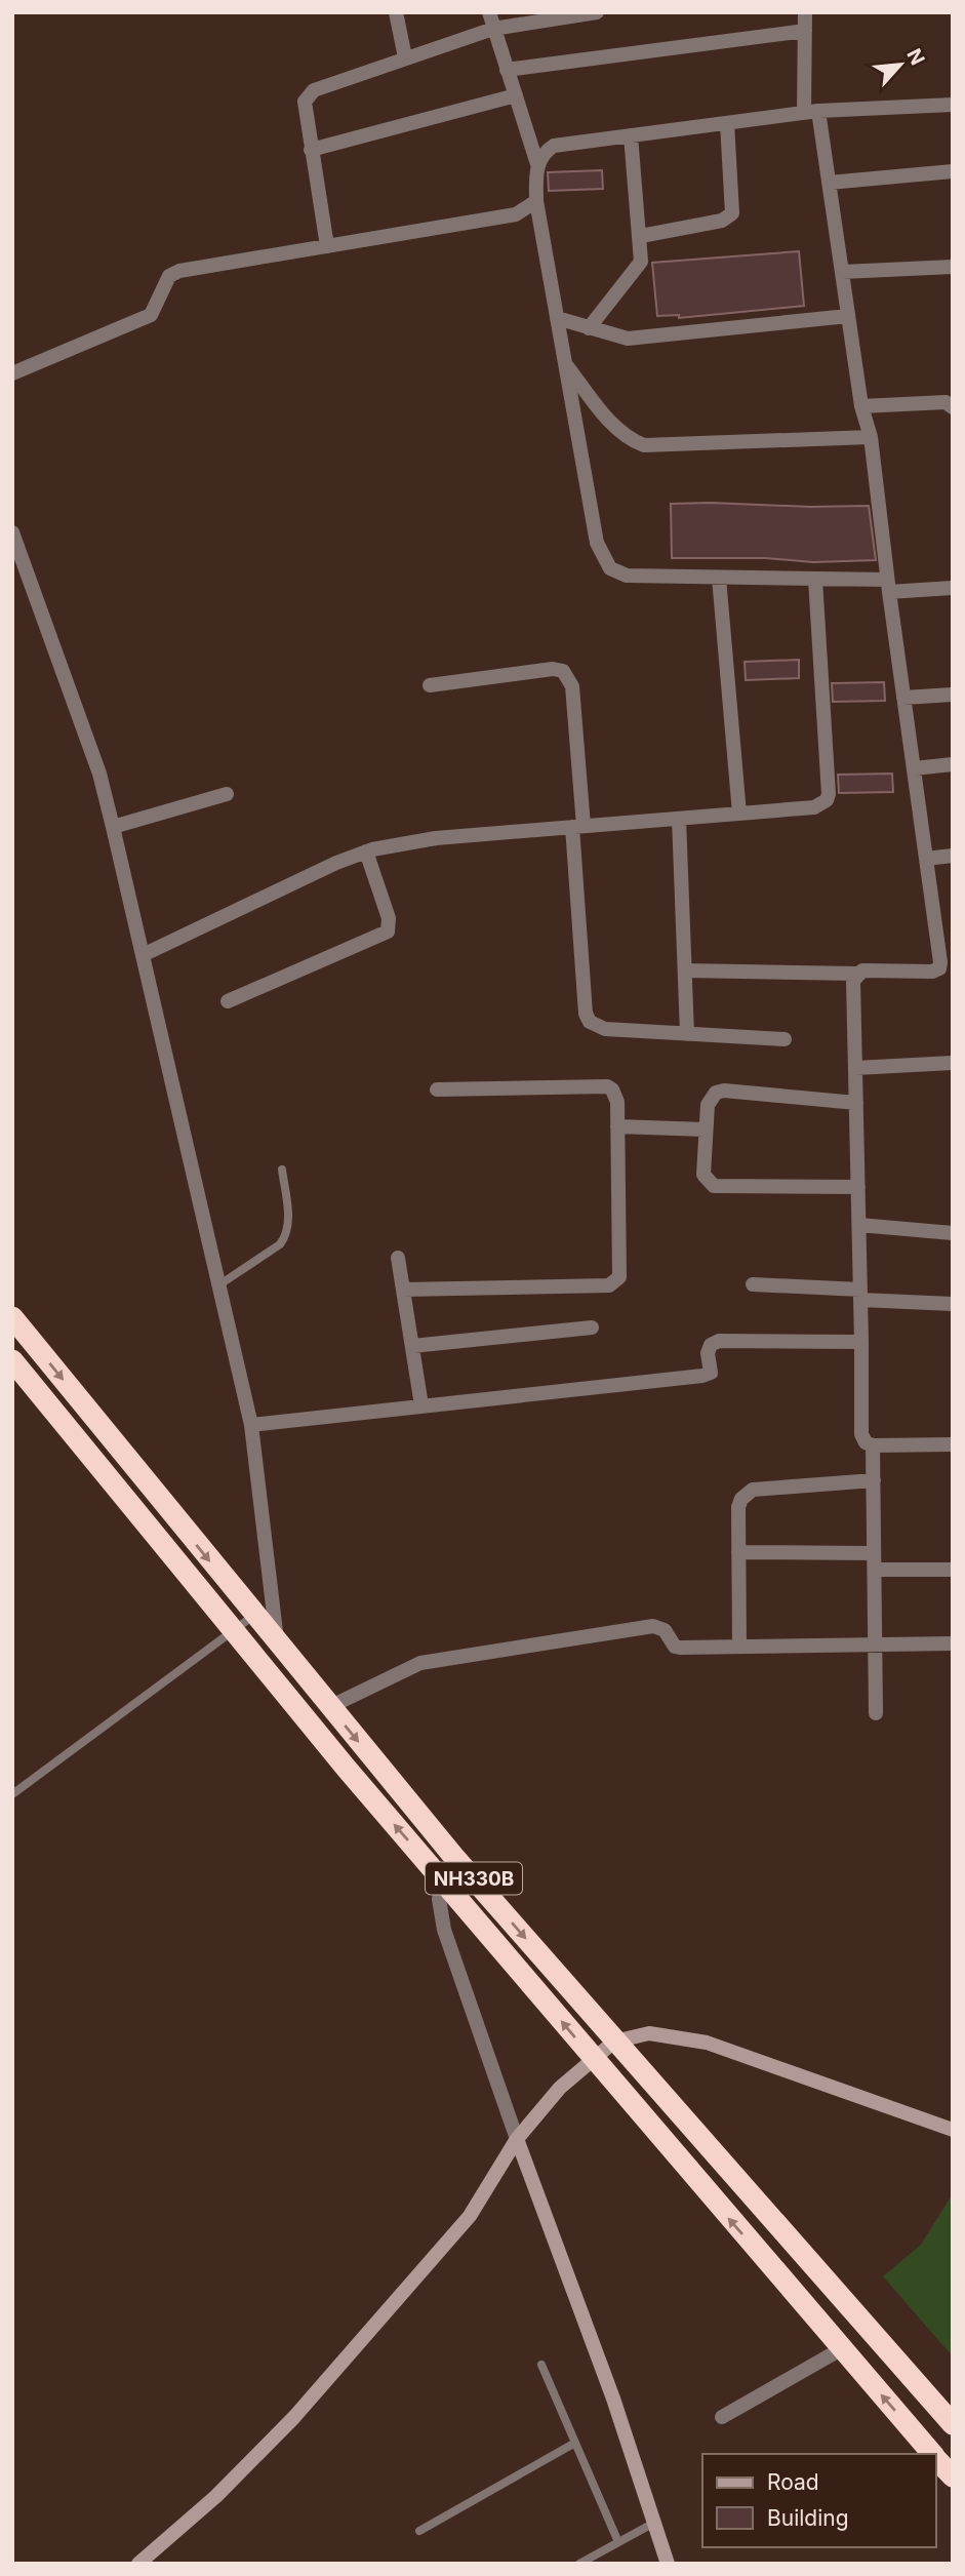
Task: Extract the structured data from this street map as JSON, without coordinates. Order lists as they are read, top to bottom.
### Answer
{
  "streets": {
    "highway": ["NH330B"]
  },
  "legend": ["Road", "Building"],
  "north": "top right"
}
